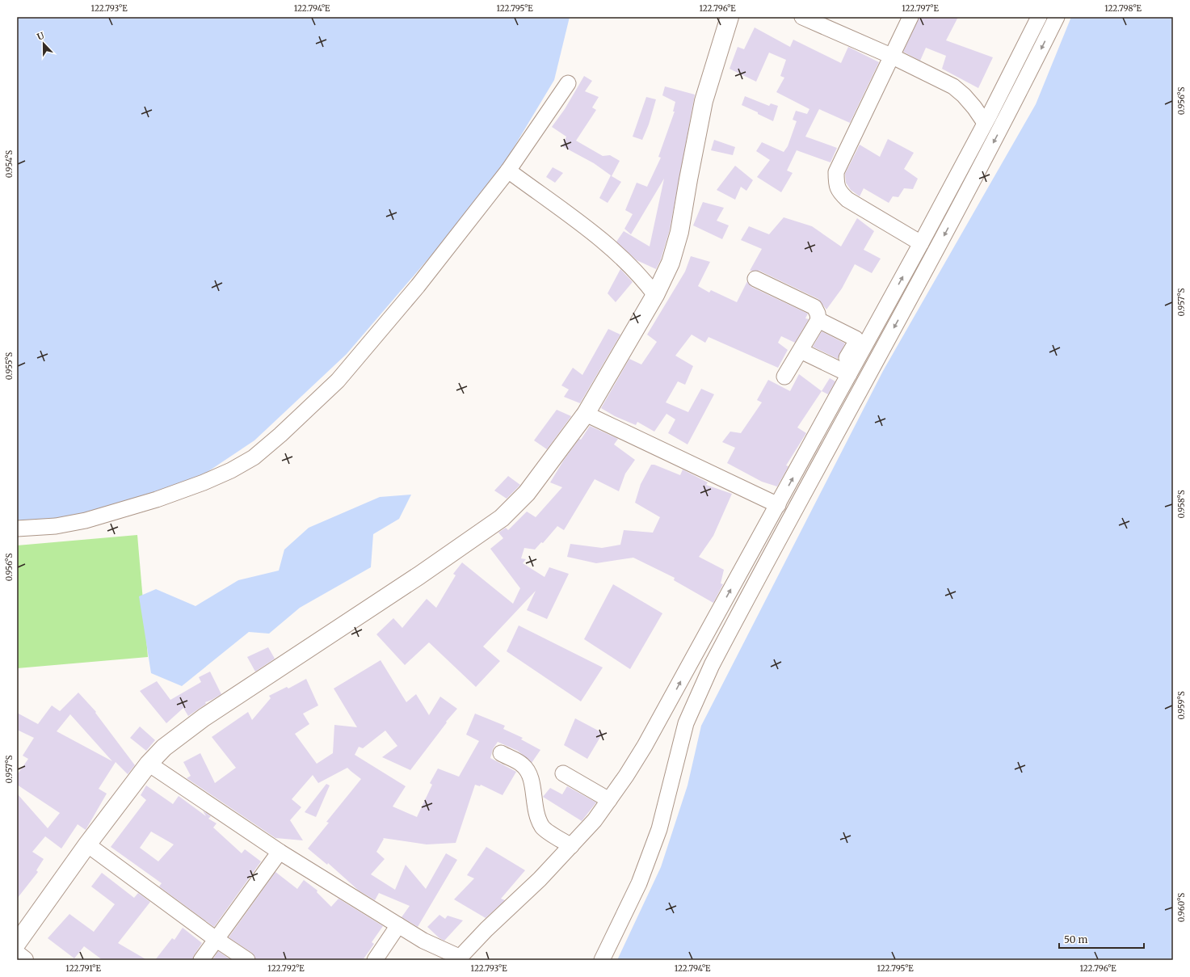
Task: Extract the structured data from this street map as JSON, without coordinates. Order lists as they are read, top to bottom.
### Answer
{
  "scale_bar": "50 m",
  "north": "top",
  "coordinates": [
    "122.793°E",
    "122.794°E",
    "122.795°E",
    "122.796°E",
    "122.797°E",
    "122.798°E",
    "0.956°S",
    "0.954°S",
    "0.957°S",
    "0.955°S",
    "0.958°S",
    "0.959°S",
    "0.960°S",
    "122.791°E",
    "122.792°E"
  ]
}
